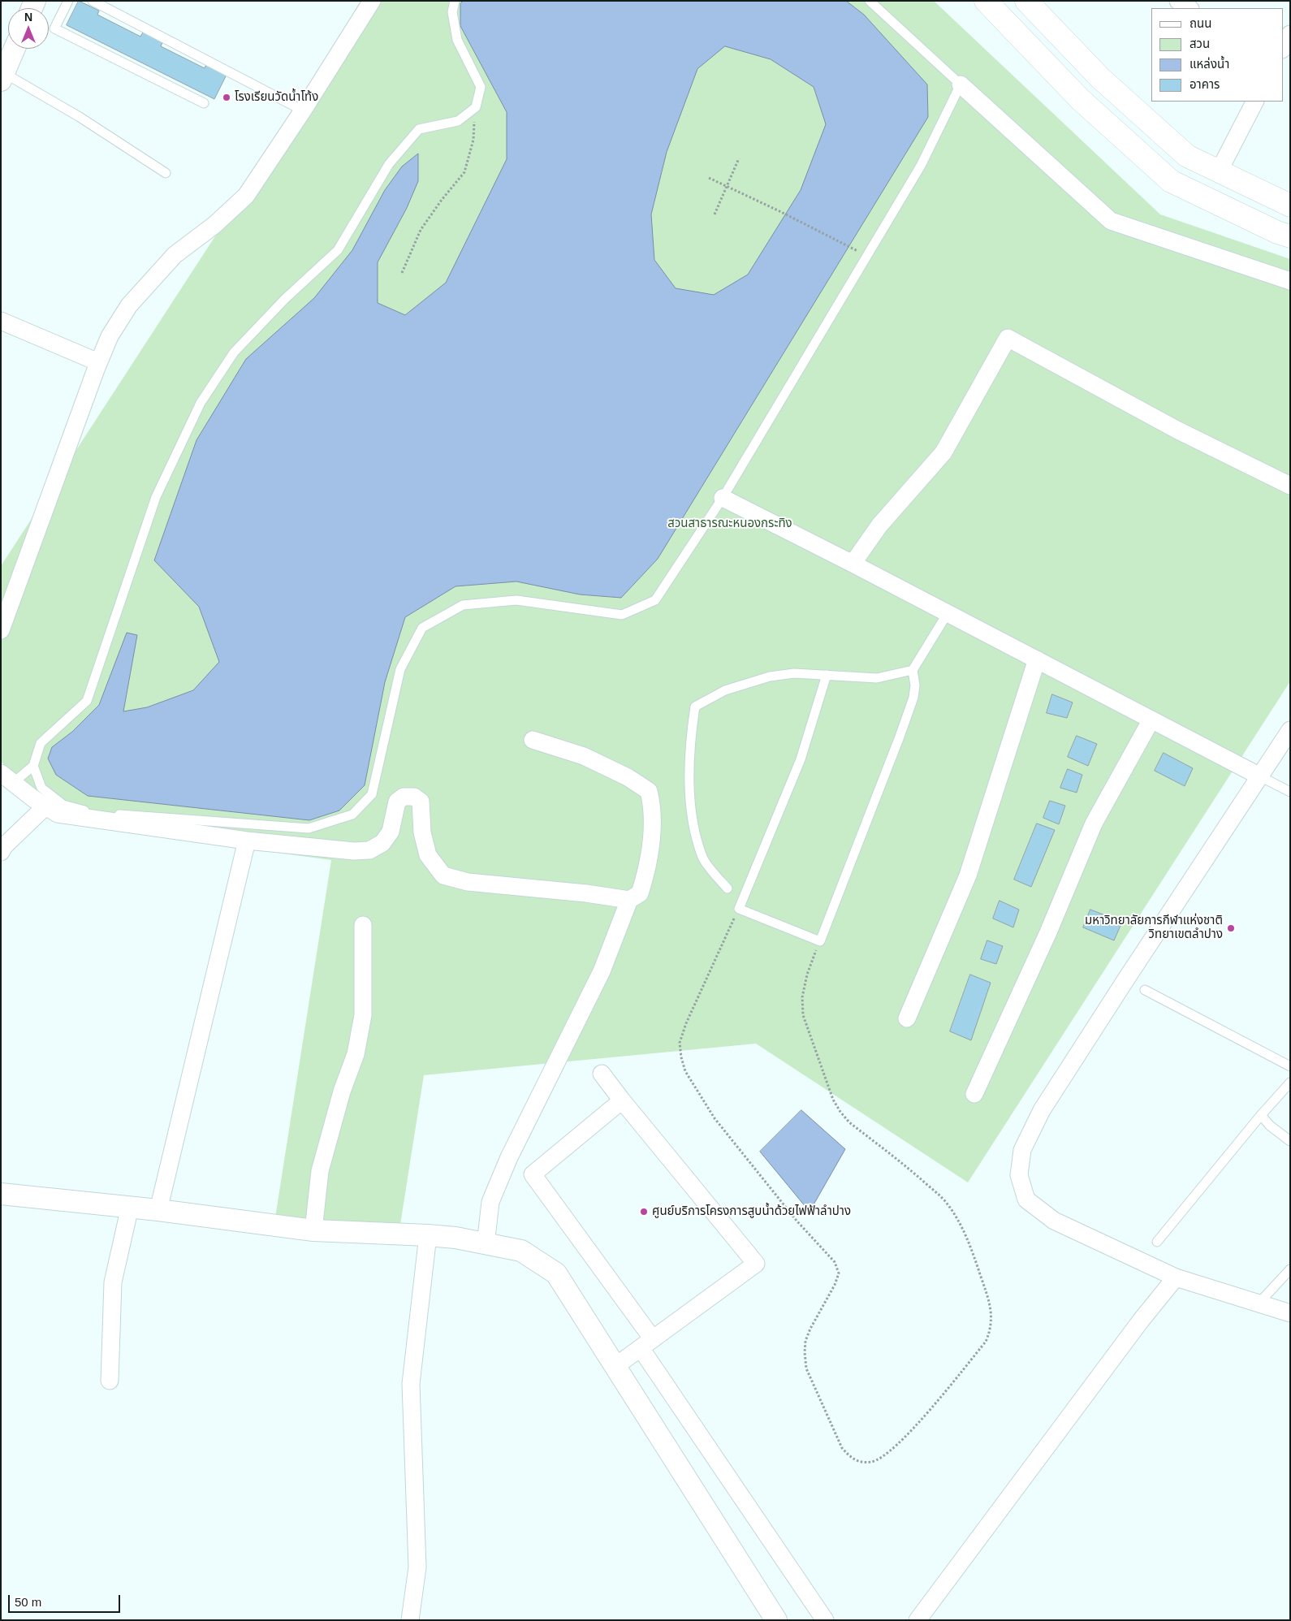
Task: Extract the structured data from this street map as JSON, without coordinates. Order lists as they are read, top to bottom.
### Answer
{
  "parks": ["สวนสาธารณะหนองกระทิง"],
  "places": ["โรงเรียนวัดน้ำโท้ง", "มหาวิทยาลัยการกีฬาแห่งชาติ วิทยาเขตลำปาง", "ศูนย์บริการโครงการสูบน้ำด้วยไฟฟ้าลําปาง"],
  "legend": [
    "ถนน",
    "สวน",
    "แหล่งน้ำ",
    "อาคาร"
  ],
  "scale_bar": "50 m",
  "north": "top"
}
